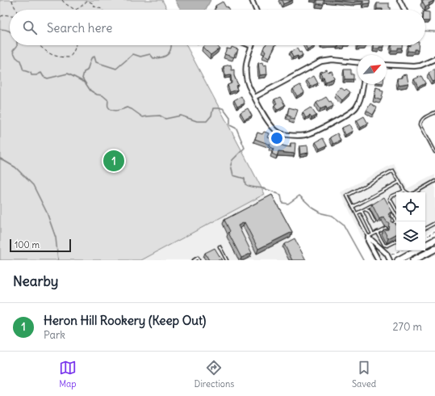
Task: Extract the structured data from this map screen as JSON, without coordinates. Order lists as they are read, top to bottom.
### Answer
{
  "scale_bar": "100 m",
  "north": "top right",
  "page": {
    "search": "Search here",
    "pins": "1",
    "scale": "100 m",
    "heading": "Nearby",
    "list": [
      {
        "mark": "1",
        "name": "Heron Hill Rookery (Keep Out)",
        "note": "Park",
        "value": "270 m"
      }
    ],
    "nav": ["Map", "Directions", "Saved"]
  }
}
